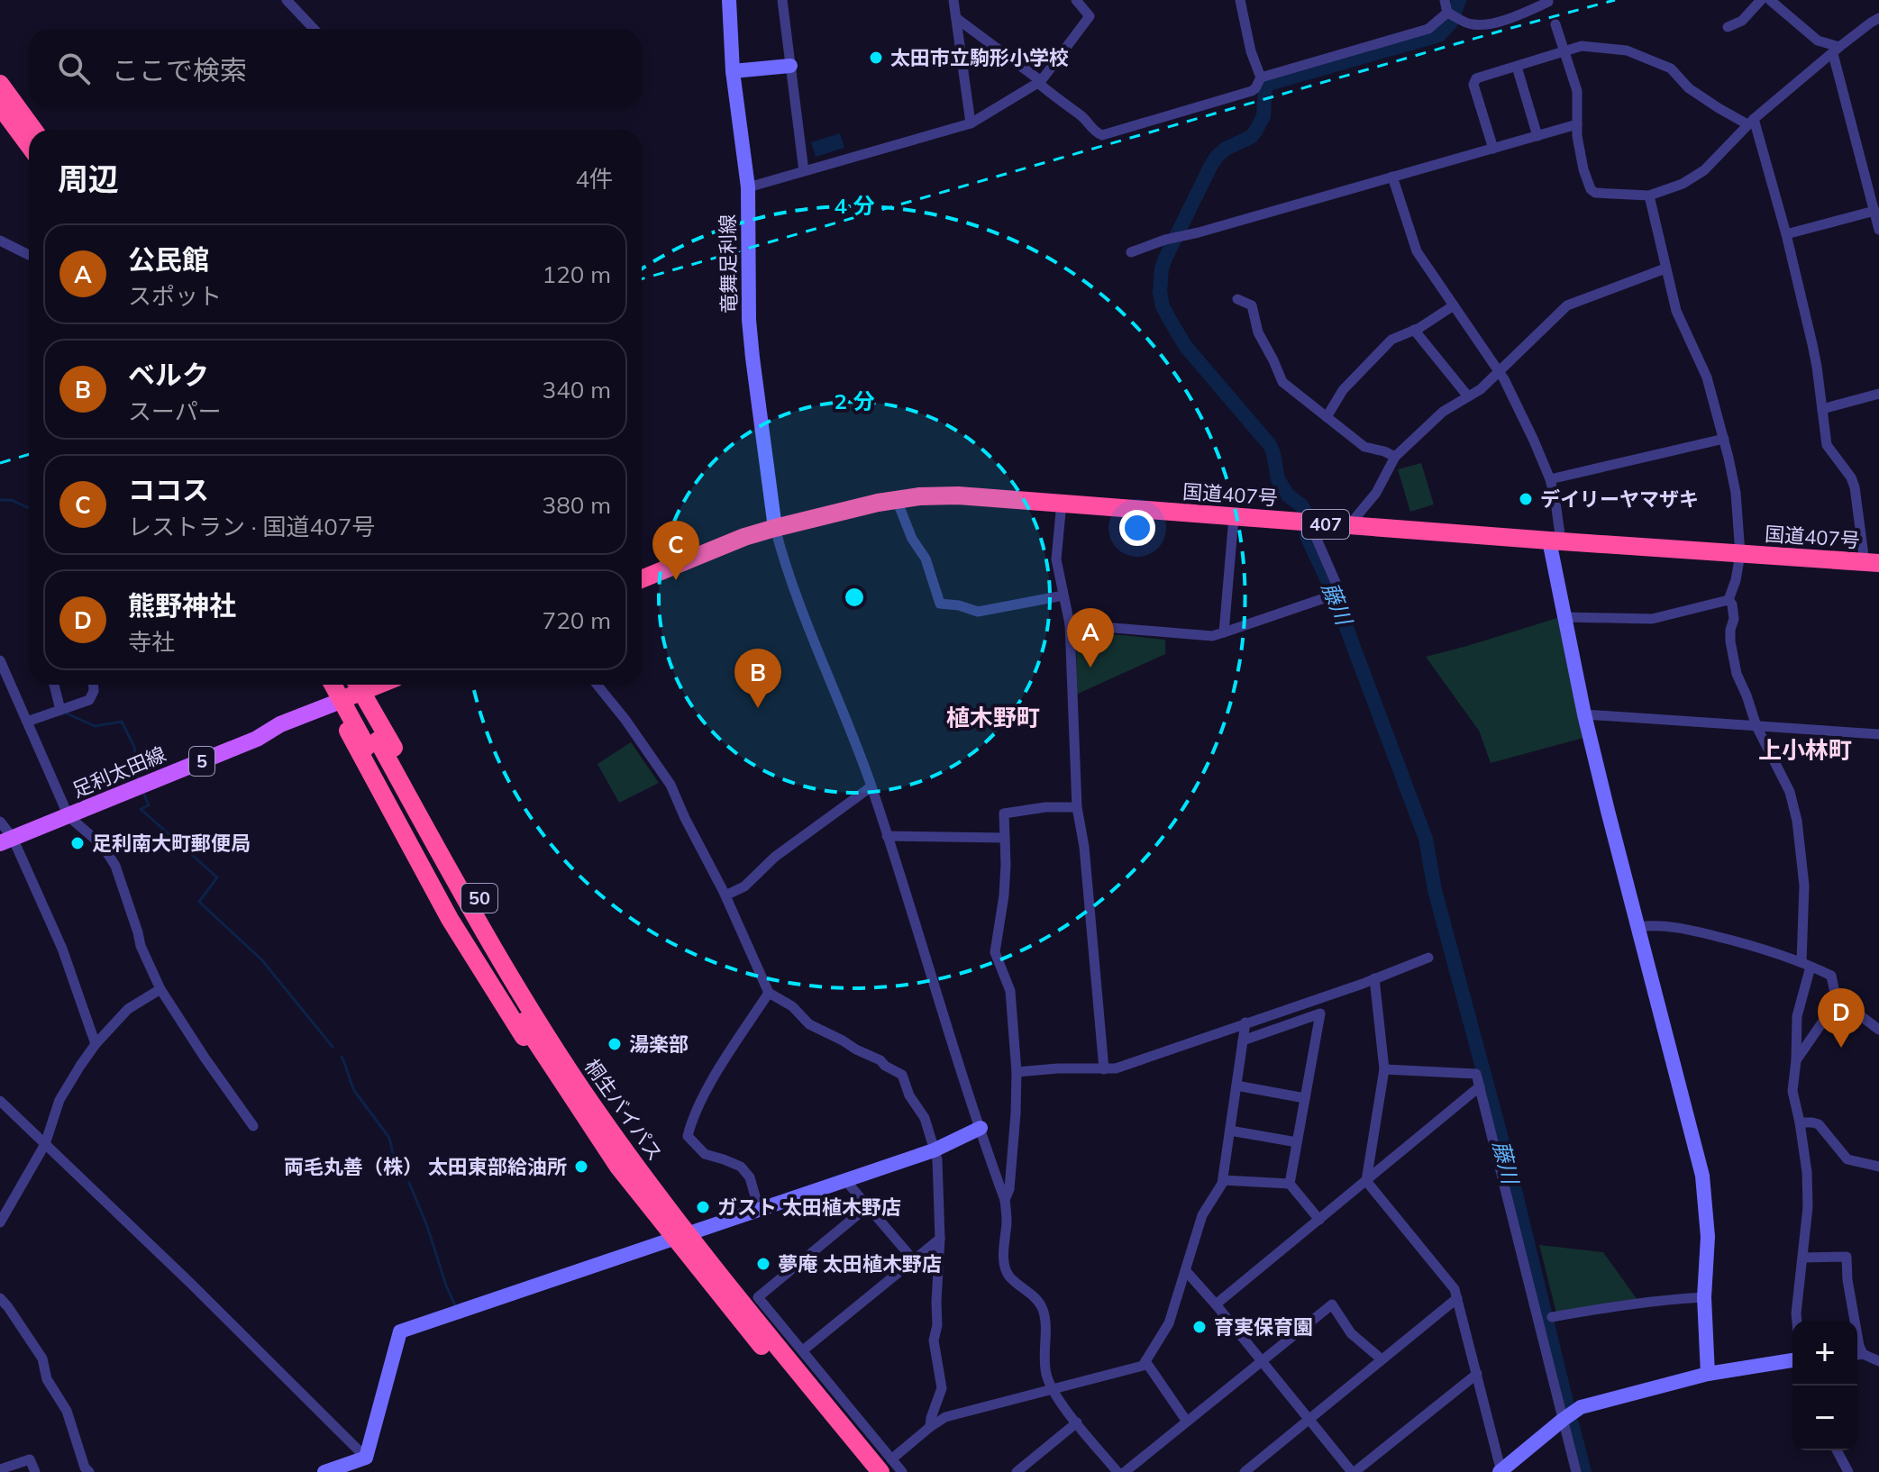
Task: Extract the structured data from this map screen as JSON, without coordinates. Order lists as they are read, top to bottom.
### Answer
{
  "streets": {
    "highway": [
      "国道407号",
      "407",
      "50",
      "桐生バイパス"
    ],
    "main road": ["5", "足利太田線"],
    "street": ["竜舞足利線"]
  },
  "crossings": [
    ["竜舞足利線", "国道407号"],
    ["足利太田線", "50"],
    ["50", "桐生バイパス"]
  ],
  "districts": ["植木野町", "上小林町"],
  "water": ["藤川"],
  "places": [
    "太田市立駒形小学校",
    "デイリーヤマザキ",
    "足利南大町郵便局",
    "湯楽部",
    "両毛丸善（株） 太田東部給油所",
    "ガスト 太田植木野店",
    "夢庵 太田植木野店",
    "育実保育園"
  ],
  "page": {
    "search": "ここで検索",
    "heading": ["周辺", "4件"],
    "list": [
      {
        "mark": "A",
        "name": "公民館",
        "note": "スポット",
        "value": "120 m"
      },
      {
        "mark": "B",
        "name": "ベルク",
        "note": "スーパー",
        "value": "340 m"
      },
      {
        "mark": "C",
        "name": "ココス",
        "note": "レストラン · 国道407号",
        "value": "380 m"
      },
      {
        "mark": "D",
        "name": "熊野神社",
        "note": "寺社",
        "value": "720 m"
      }
    ],
    "pins": [
      "C",
      "A",
      "B",
      "D"
    ],
    "map_buttons": ["+", "−"]
  },
  "rings": ["4 分", "2 分"]
}
